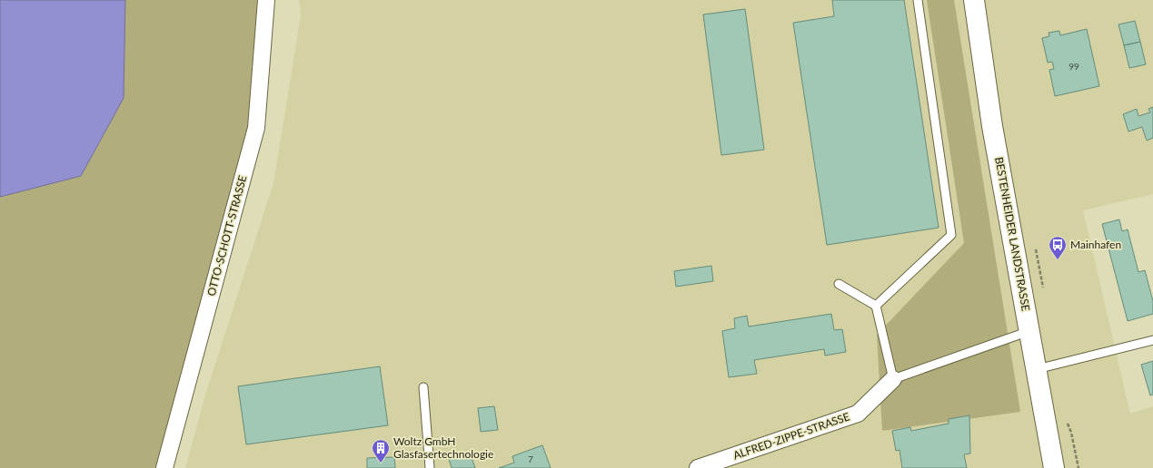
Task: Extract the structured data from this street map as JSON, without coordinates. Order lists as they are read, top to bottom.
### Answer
{
  "streets": {
    "main road": ["BESTENHEIDER LANDSTRASSE"],
    "street": ["OTTO-SCHOTT-STRASSE", "ALFRED-ZIPPE-STRASSE"]
  },
  "places": {
    "bus stop": ["Mainhafen"],
    "building": ["Woltz GmbH Glasfasertechnologie"]
  },
  "house_numbers": ["99", "7"]
}
